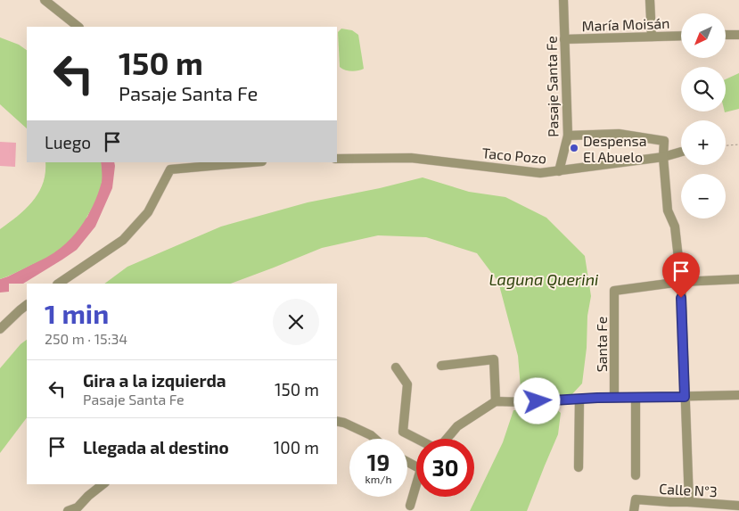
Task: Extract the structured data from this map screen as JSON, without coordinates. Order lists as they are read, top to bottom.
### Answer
{
  "streets": {
    "street": [
      "María Moisán",
      "Pasaje Santa Fe",
      "Taco Pozo",
      "Santa Fe",
      "Calle N°3"
    ]
  },
  "crossings": [
    ["María Moisán", "Pasaje Santa Fe"],
    ["Pasaje Santa Fe", "Taco Pozo"]
  ],
  "water": ["Laguna Querini"],
  "places": ["Despensa El Abuelo"],
  "north": "bottom left",
  "page": {
    "map_buttons": ["+", "−"],
    "turn": ["150 m", "Pasaje Santa Fe"],
    "then": "Luego",
    "heading": ["1 min", "250 m · 15:34"],
    "list": [
      {
        "name": "Gira a la izquierda",
        "note": "Pasaje Santa Fe",
        "value": "150 m"
      },
      {
        "name": "Llegada al destino",
        "value": "100 m"
      }
    ],
    "speed": "19 km/h",
    "limit": "30"
  }
}
